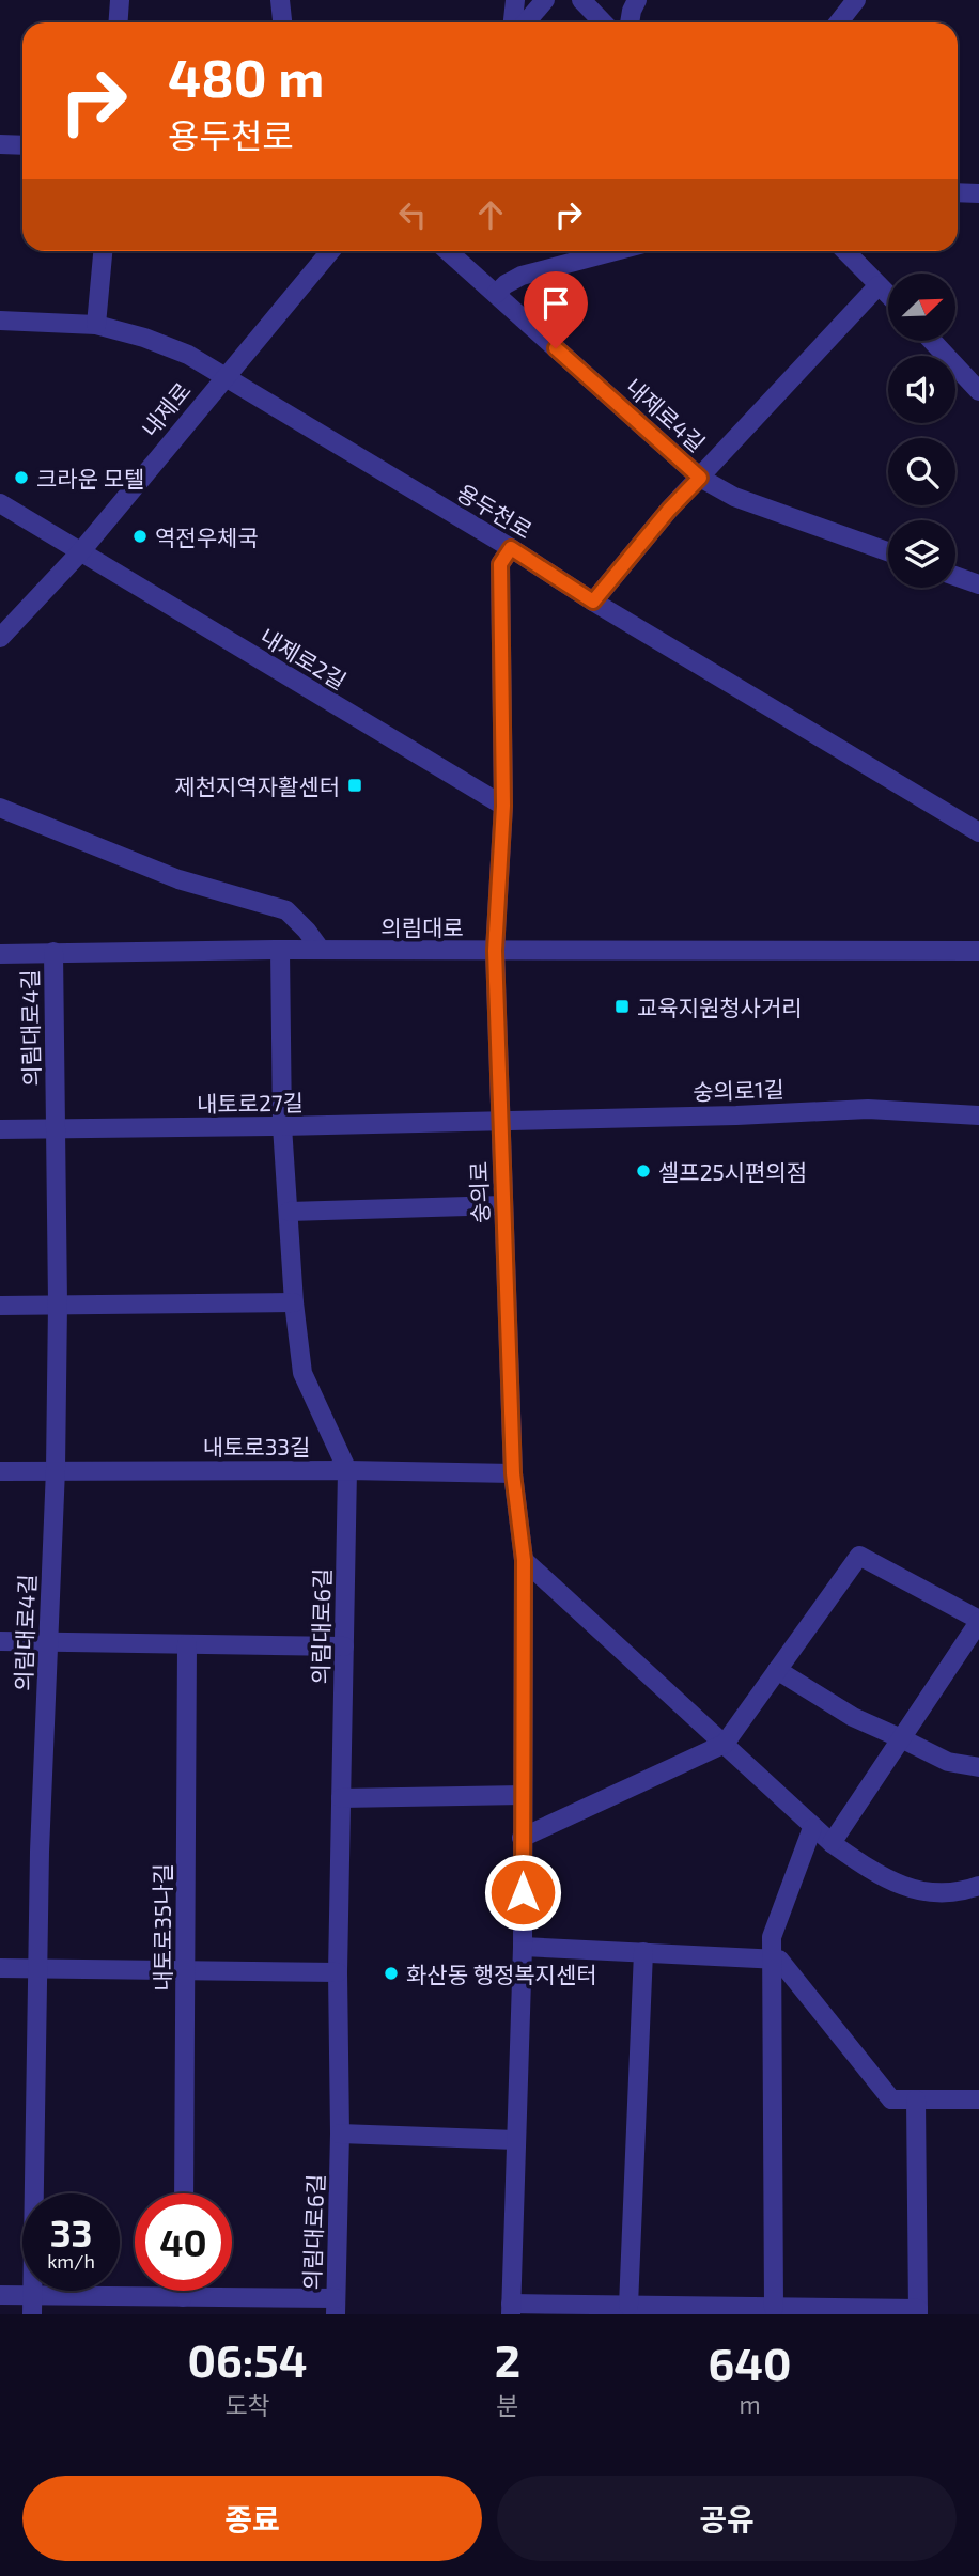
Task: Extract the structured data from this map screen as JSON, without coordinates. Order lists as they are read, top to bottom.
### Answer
{
  "streets": {
    "street": [
      "내제로",
      "내제로4길",
      "용두천로",
      "내제로2길",
      "의림대로",
      "의림대로4길",
      "숭의로1길",
      "내토로27길",
      "숭의로",
      "내토로33길",
      "의림대로6길",
      "내토로35나길"
    ]
  },
  "crossings": [
    ["내제로", "용두천로"],
    ["내제로", "내제로2길"],
    ["용두천로", "숭의로"],
    ["내제로2길", "숭의로"],
    ["의림대로", "의림대로4길"],
    ["의림대로", "숭의로"],
    ["의림대로", "의림대로6길"],
    ["의림대로4길", "내토로27길"],
    ["의림대로4길", "내토로33길"],
    ["숭의로1길", "내토로27길"],
    ["숭의로1길", "숭의로"],
    ["내토로27길", "숭의로"],
    ["내토로27길", "의림대로6길"],
    ["숭의로", "내토로33길"],
    ["내토로33길", "의림대로6길"]
  ],
  "places": {
    "other": [
      "크라운 모텔",
      "역전우체국",
      "셀프25시편의점",
      "화산동 행정복지센터"
    ],
    "transit": ["제천지역자활센터", "교육지원청사거리"]
  },
  "north": "top right",
  "page": {
    "turn": ["480 m", "용두천로"],
    "speed": "33 km/h",
    "limit": "40",
    "eta": [
      "06:54",
      "도착",
      "2",
      "분",
      "640",
      "m"
    ],
    "buttons": ["종료", "공유"]
  }
}
